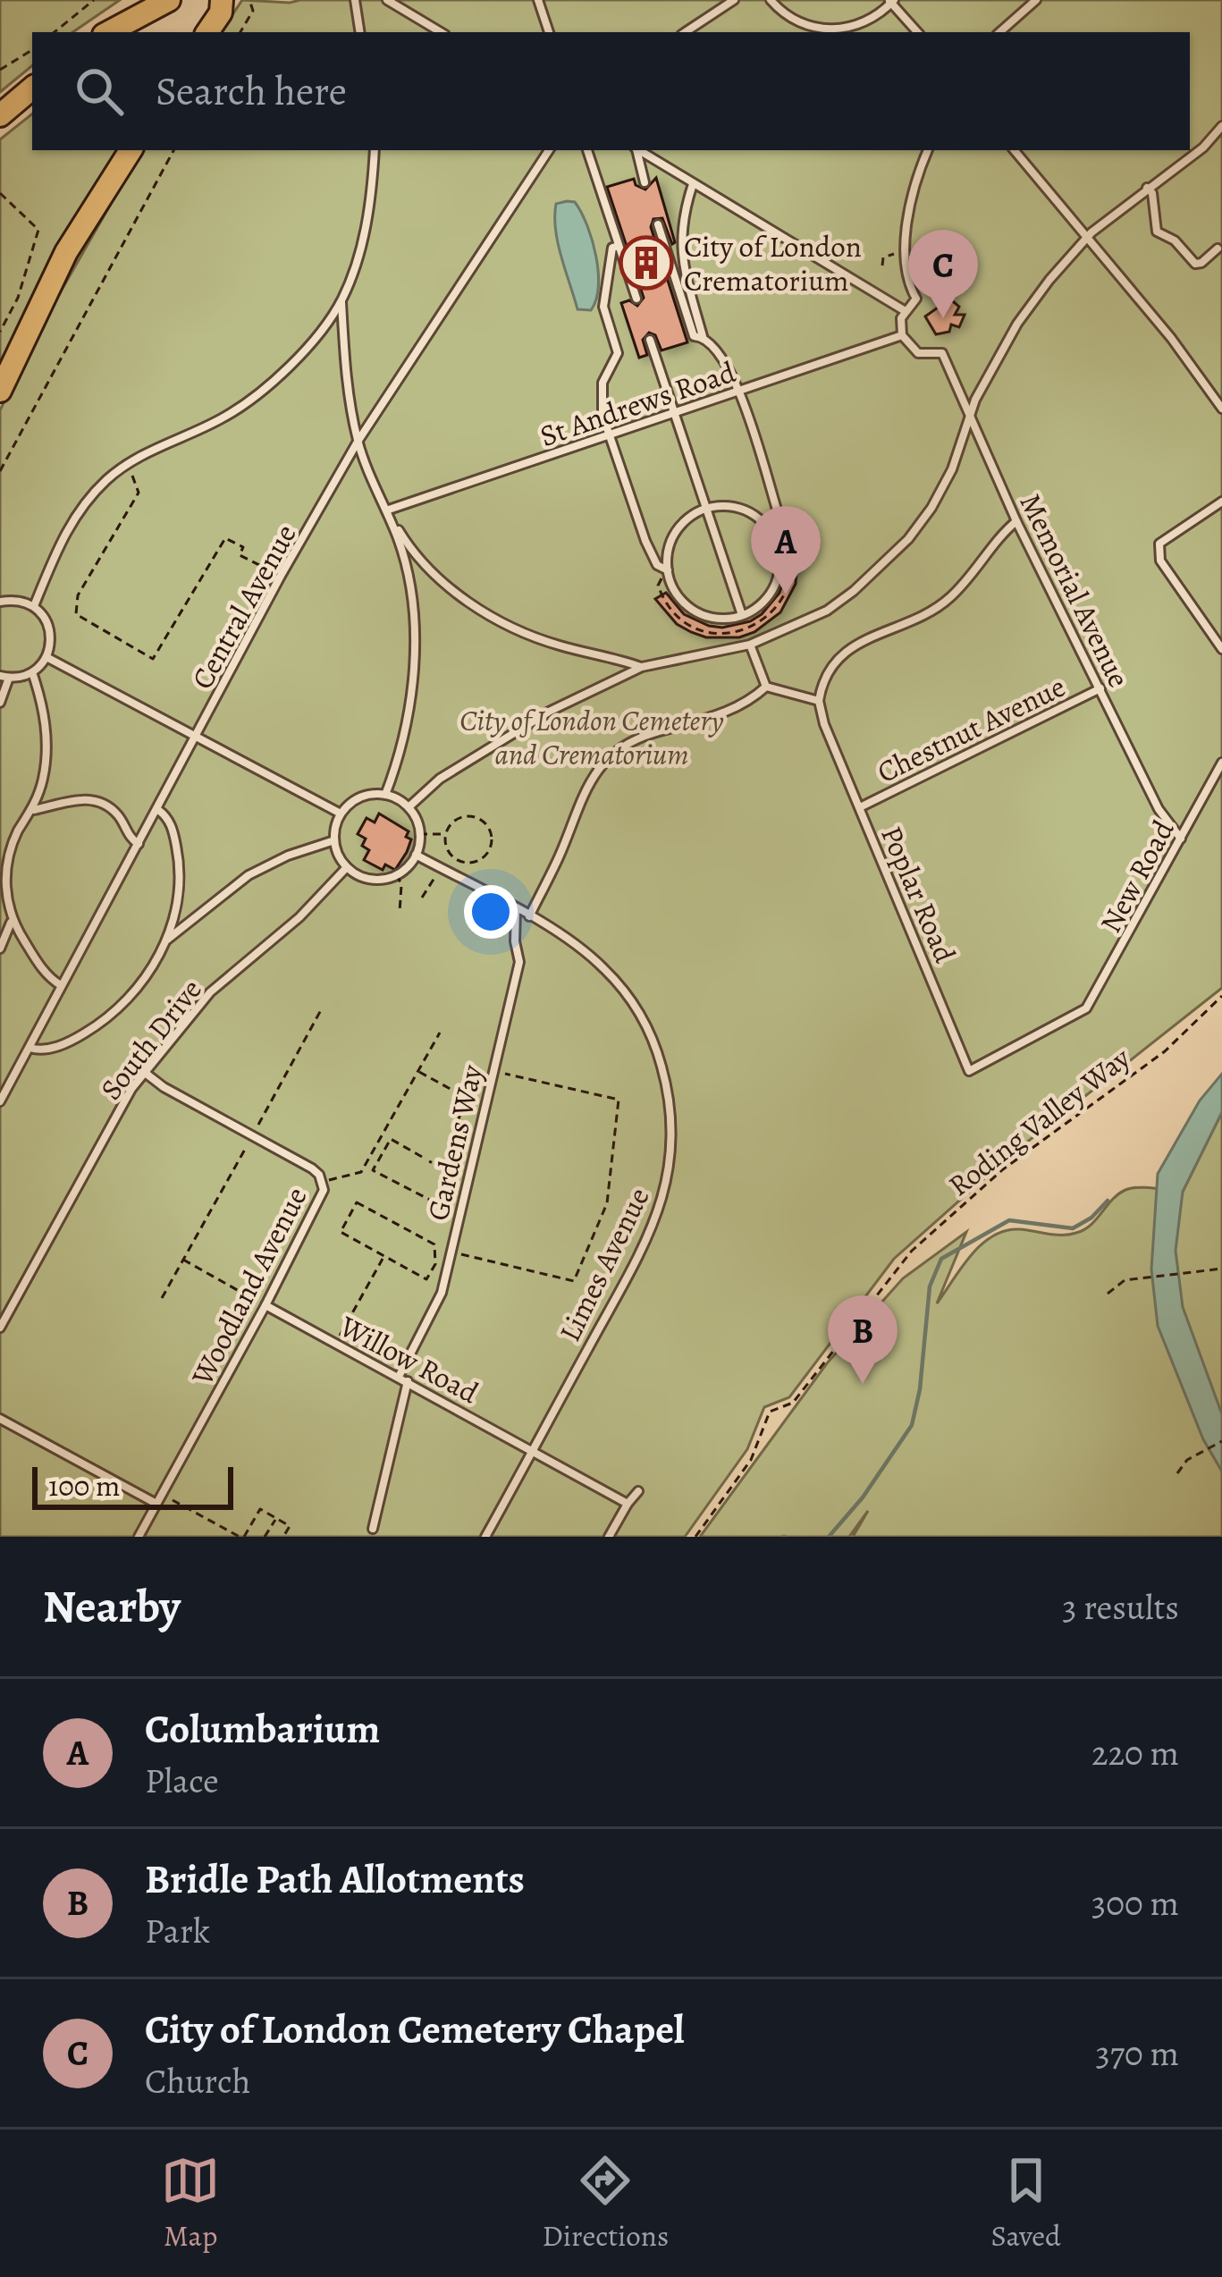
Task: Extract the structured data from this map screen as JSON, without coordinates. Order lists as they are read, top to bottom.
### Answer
{
  "streets": {
    "lane": [
      "St Andrews Road",
      "Memorial Avenue",
      "Central Avenue",
      "Chestnut Avenue",
      "New Road",
      "Poplar Road",
      "South Drive",
      "Gardens Way",
      "Limes Avenue",
      "Woodland Avenue",
      "Willow Road"
    ],
    "path": ["Roding Valley Way"]
  },
  "crossings": [
    ["St Andrews Road", "Memorial Avenue"],
    ["Memorial Avenue", "Chestnut Avenue"],
    ["Memorial Avenue", "New Road"],
    ["Chestnut Avenue", "Poplar Road"],
    ["New Road", "Poplar Road"],
    ["South Drive", "Woodland Avenue"],
    ["Gardens Way", "Limes Avenue"],
    ["Gardens Way", "Willow Road"],
    ["Limes Avenue", "Willow Road"],
    ["Woodland Avenue", "Willow Road"]
  ],
  "parks": ["City of London Cemetery and Crematorium"],
  "places": {
    "building": ["City of London Crematorium"]
  },
  "scale_bar": "100 m",
  "page": {
    "search": "Search here",
    "pins": ["C", "A", "B"],
    "scale": "100 m",
    "heading": ["Nearby", "3 results"],
    "list": [
      {
        "mark": "A",
        "name": "Columbarium",
        "note": "Place",
        "value": "220 m"
      },
      {
        "mark": "B",
        "name": "Bridle Path Allotments",
        "note": "Park",
        "value": "300 m"
      },
      {
        "mark": "C",
        "name": "City of London Cemetery Chapel",
        "note": "Church",
        "value": "370 m"
      }
    ],
    "nav": ["Map", "Directions", "Saved"]
  }
}
